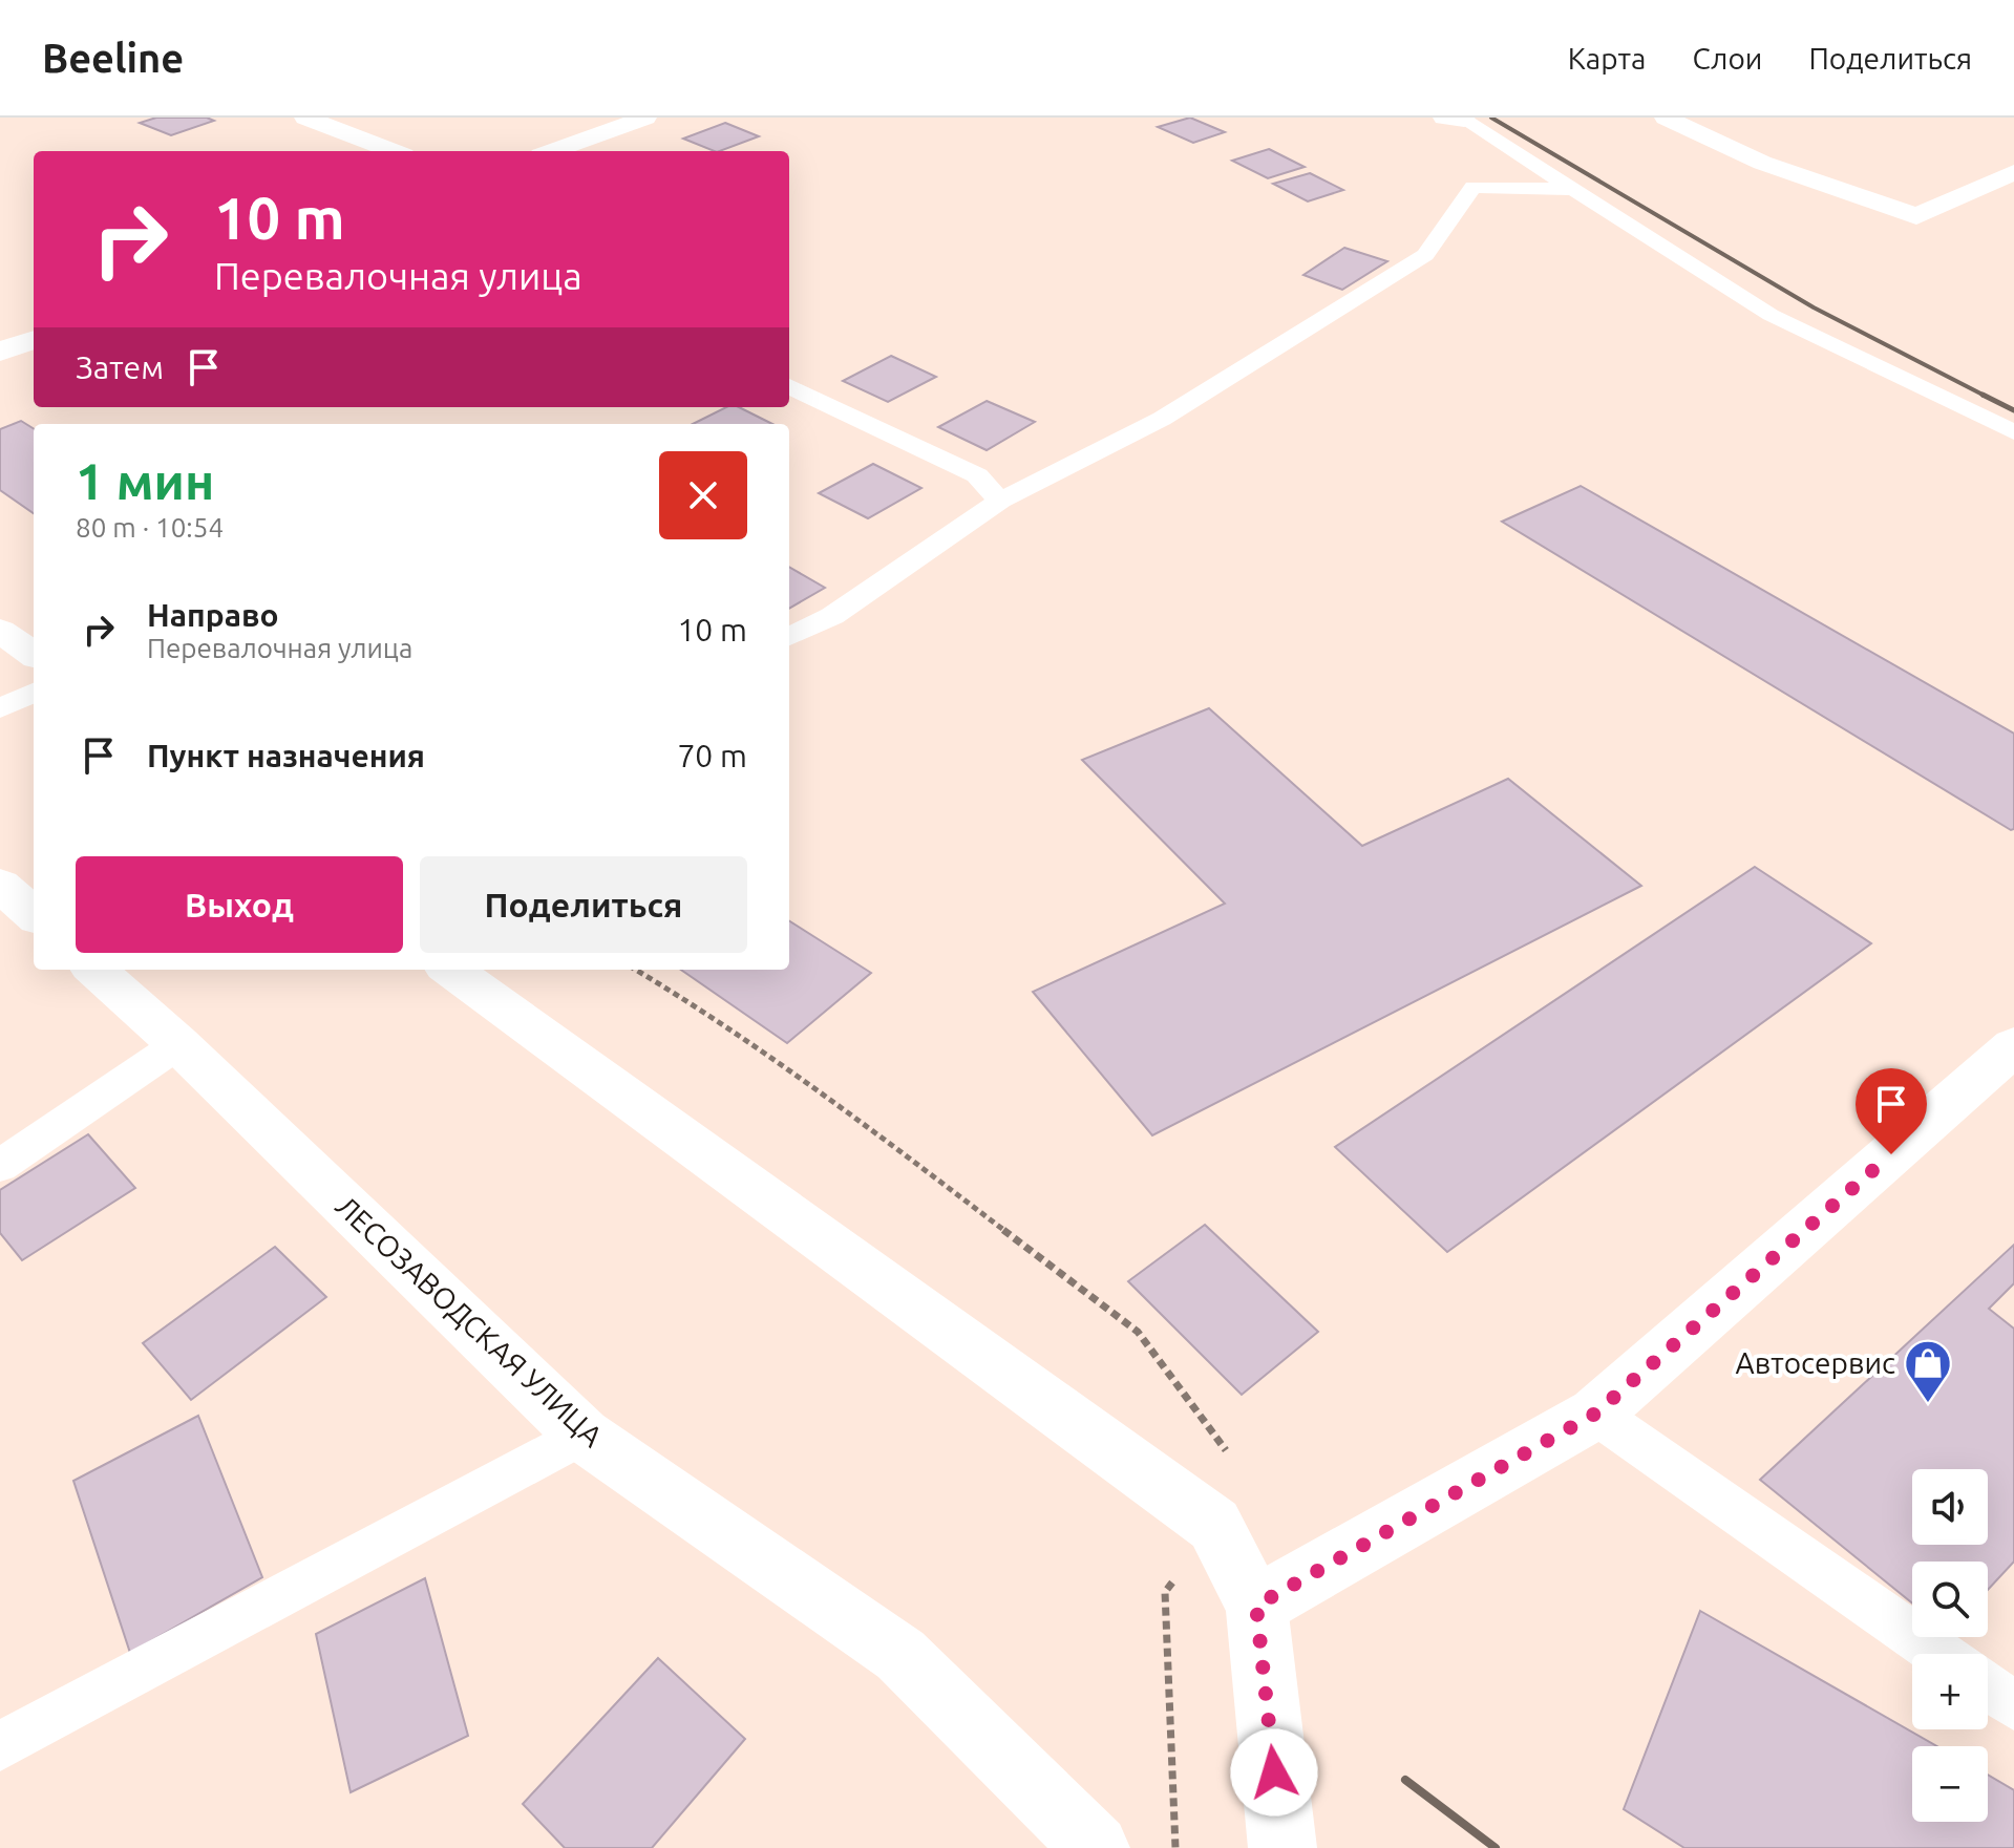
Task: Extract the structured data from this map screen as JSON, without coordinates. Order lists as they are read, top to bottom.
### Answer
{
  "streets": {
    "street": ["ЛЕСОЗАВОДСКАЯ УЛИЦА"]
  },
  "places": {
    "shop": ["Автосервис"]
  },
  "page": {
    "header": "Beeline",
    "nav": ["Карта", "Слои", "Поделиться"],
    "turn": ["10 m", "Перевалочная улица"],
    "then": "Затем",
    "heading": ["1 мин", "80 m · 10:54"],
    "list": [
      {
        "name": "Направо",
        "note": "Перевалочная улица",
        "value": "10 m"
      },
      {
        "name": "Пункт назначения",
        "value": "70 m"
      }
    ],
    "buttons": ["Выход", "Поделиться"],
    "map_buttons": ["+", "−"]
  }
}
